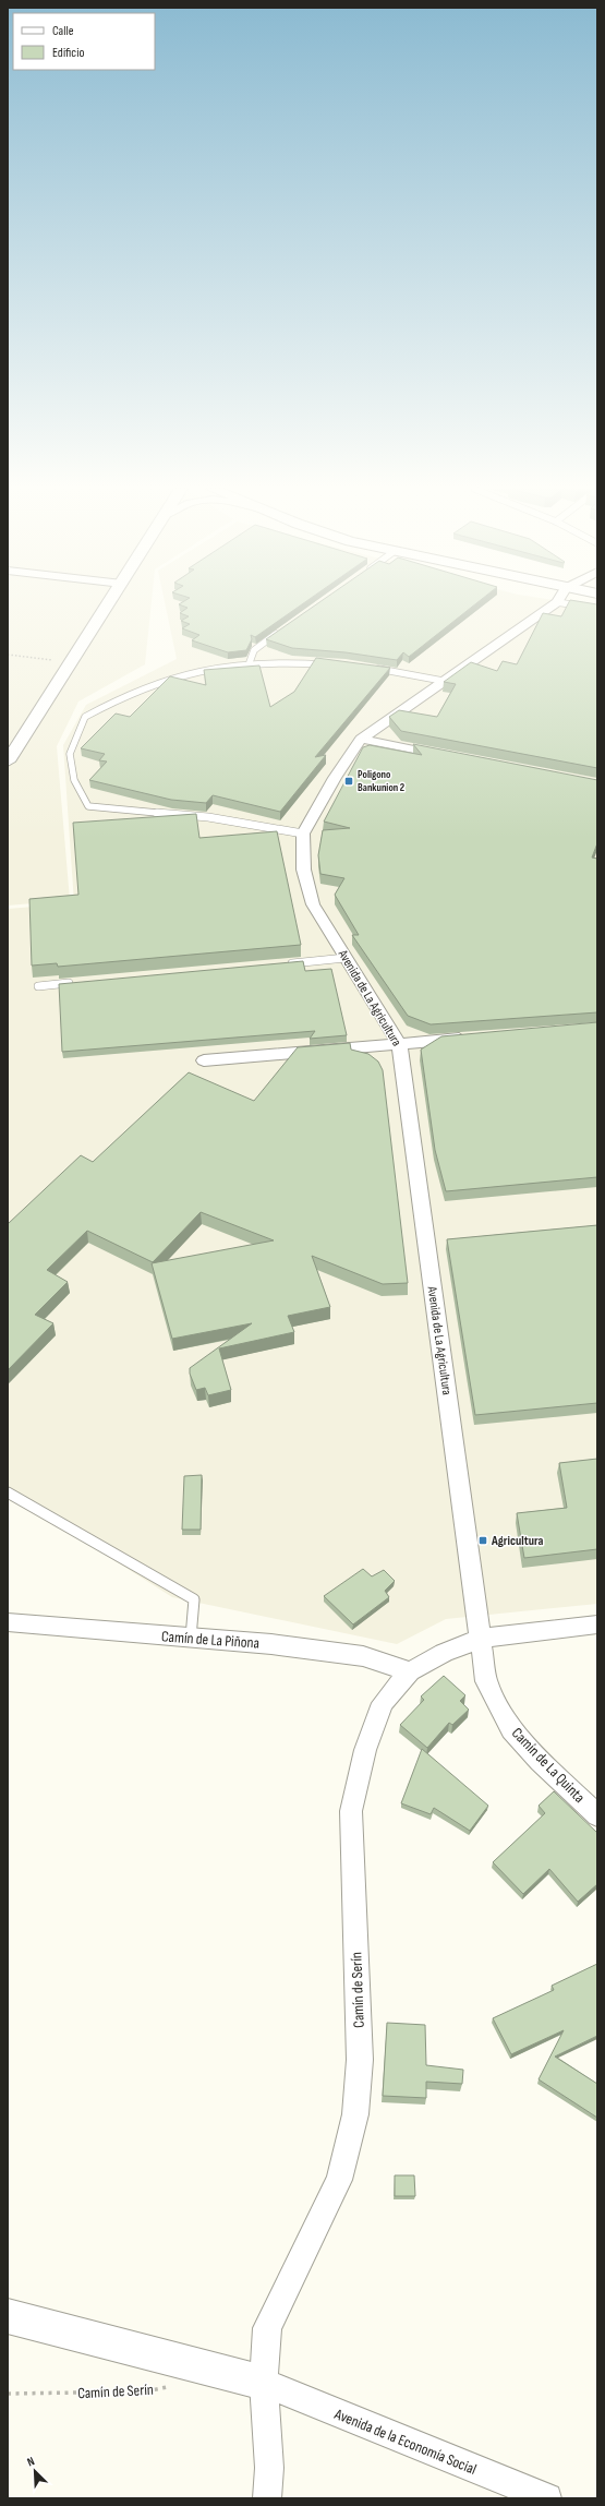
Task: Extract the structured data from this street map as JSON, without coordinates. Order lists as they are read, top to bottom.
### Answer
{
  "streets": {
    "street": [
      "Avenida de La Agricultura",
      "Camín de La Piñona",
      "Camín de La Quinta",
      "Camín de Serín",
      "Avenida de la Economía Social"
    ]
  },
  "crossings": [
    ["Avenida de La Agricultura", "Camín de La Quinta"],
    ["Avenida de La Agricultura", "Camín de Serín"],
    ["Camín de La Piñona", "Camín de Serín"],
    ["Camín de La Quinta", "Camín de Serín"],
    ["Camín de Serín", "Avenida de la Economía Social"]
  ],
  "places": {
    "transit": ["Poligono Bankunion 2", "Agricultura"]
  },
  "legend": ["Calle", "Edificio"],
  "north": "top left"
}
